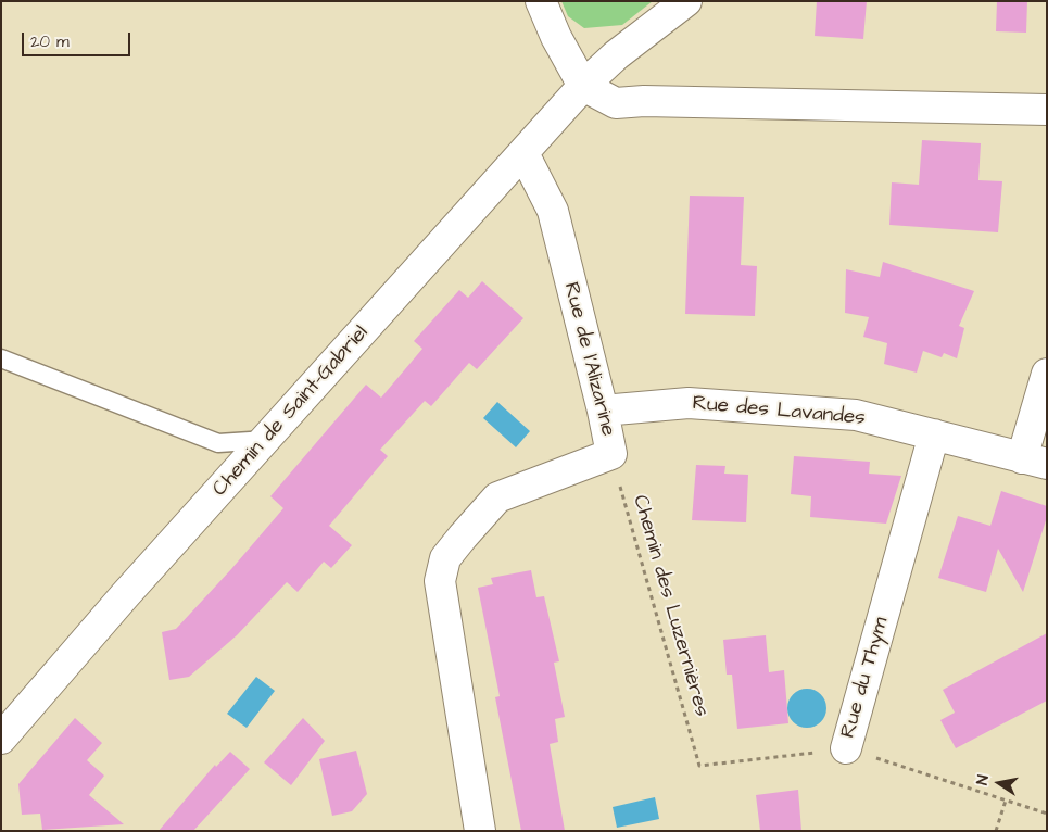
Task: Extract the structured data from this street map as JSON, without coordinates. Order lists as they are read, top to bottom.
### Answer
{
  "streets": {
    "street": [
      "Rue de l'Alizarine",
      "Chemin de Saint-Gabriel",
      "Rue des Lavandes",
      "Rue du Thym"
    ],
    "path": ["Chemin des Luzernières"]
  },
  "crossings": [
    ["Rue de l'Alizarine", "Chemin de Saint-Gabriel"],
    ["Rue de l'Alizarine", "Rue des Lavandes"],
    ["Rue de l'Alizarine", "Chemin des Luzernières"],
    ["Rue des Lavandes", "Rue du Thym"],
    ["Chemin des Luzernières", "Rue du Thym"]
  ],
  "scale_bar": "20 m",
  "north": "left"
}
